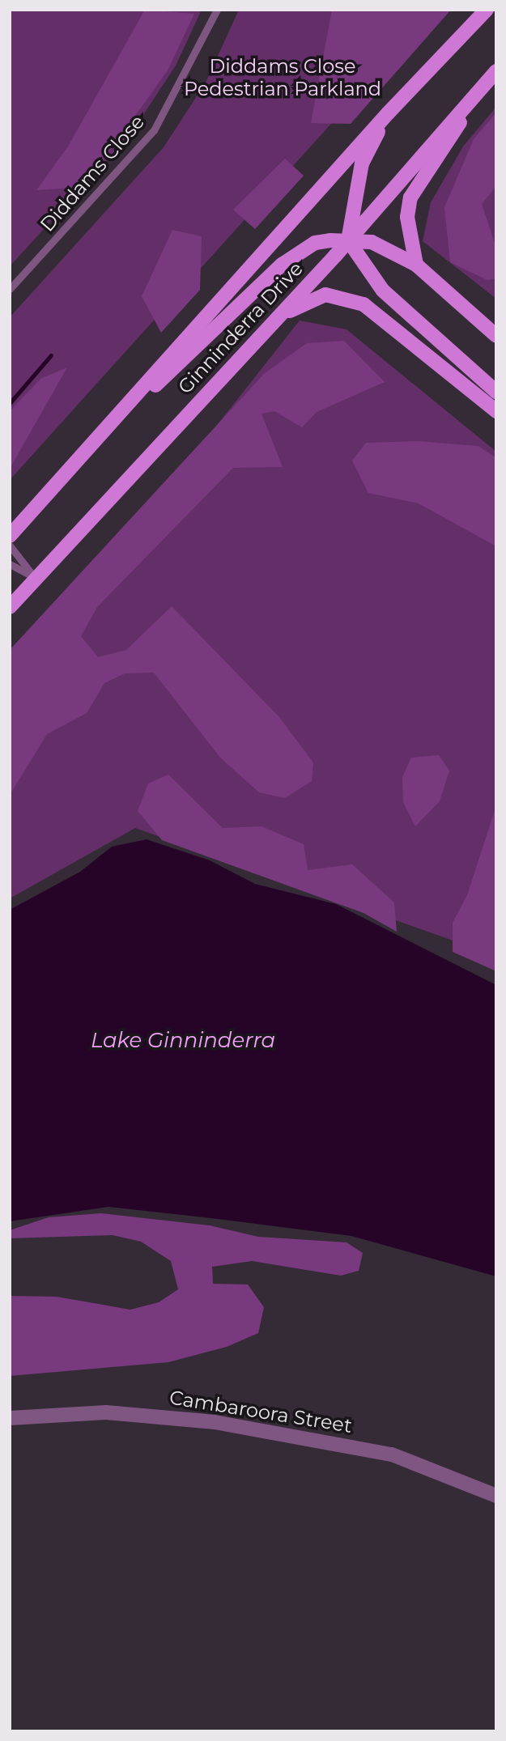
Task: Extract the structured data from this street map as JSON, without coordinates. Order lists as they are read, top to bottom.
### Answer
{
  "streets": {
    "main road": ["Ginninderra Drive"],
    "street": ["Cambaroora Street"],
    "lane": ["Diddams Close"]
  },
  "water": ["Lake Ginninderra"],
  "parks": ["Diddams Close Pedestrian Parkland"]
}
